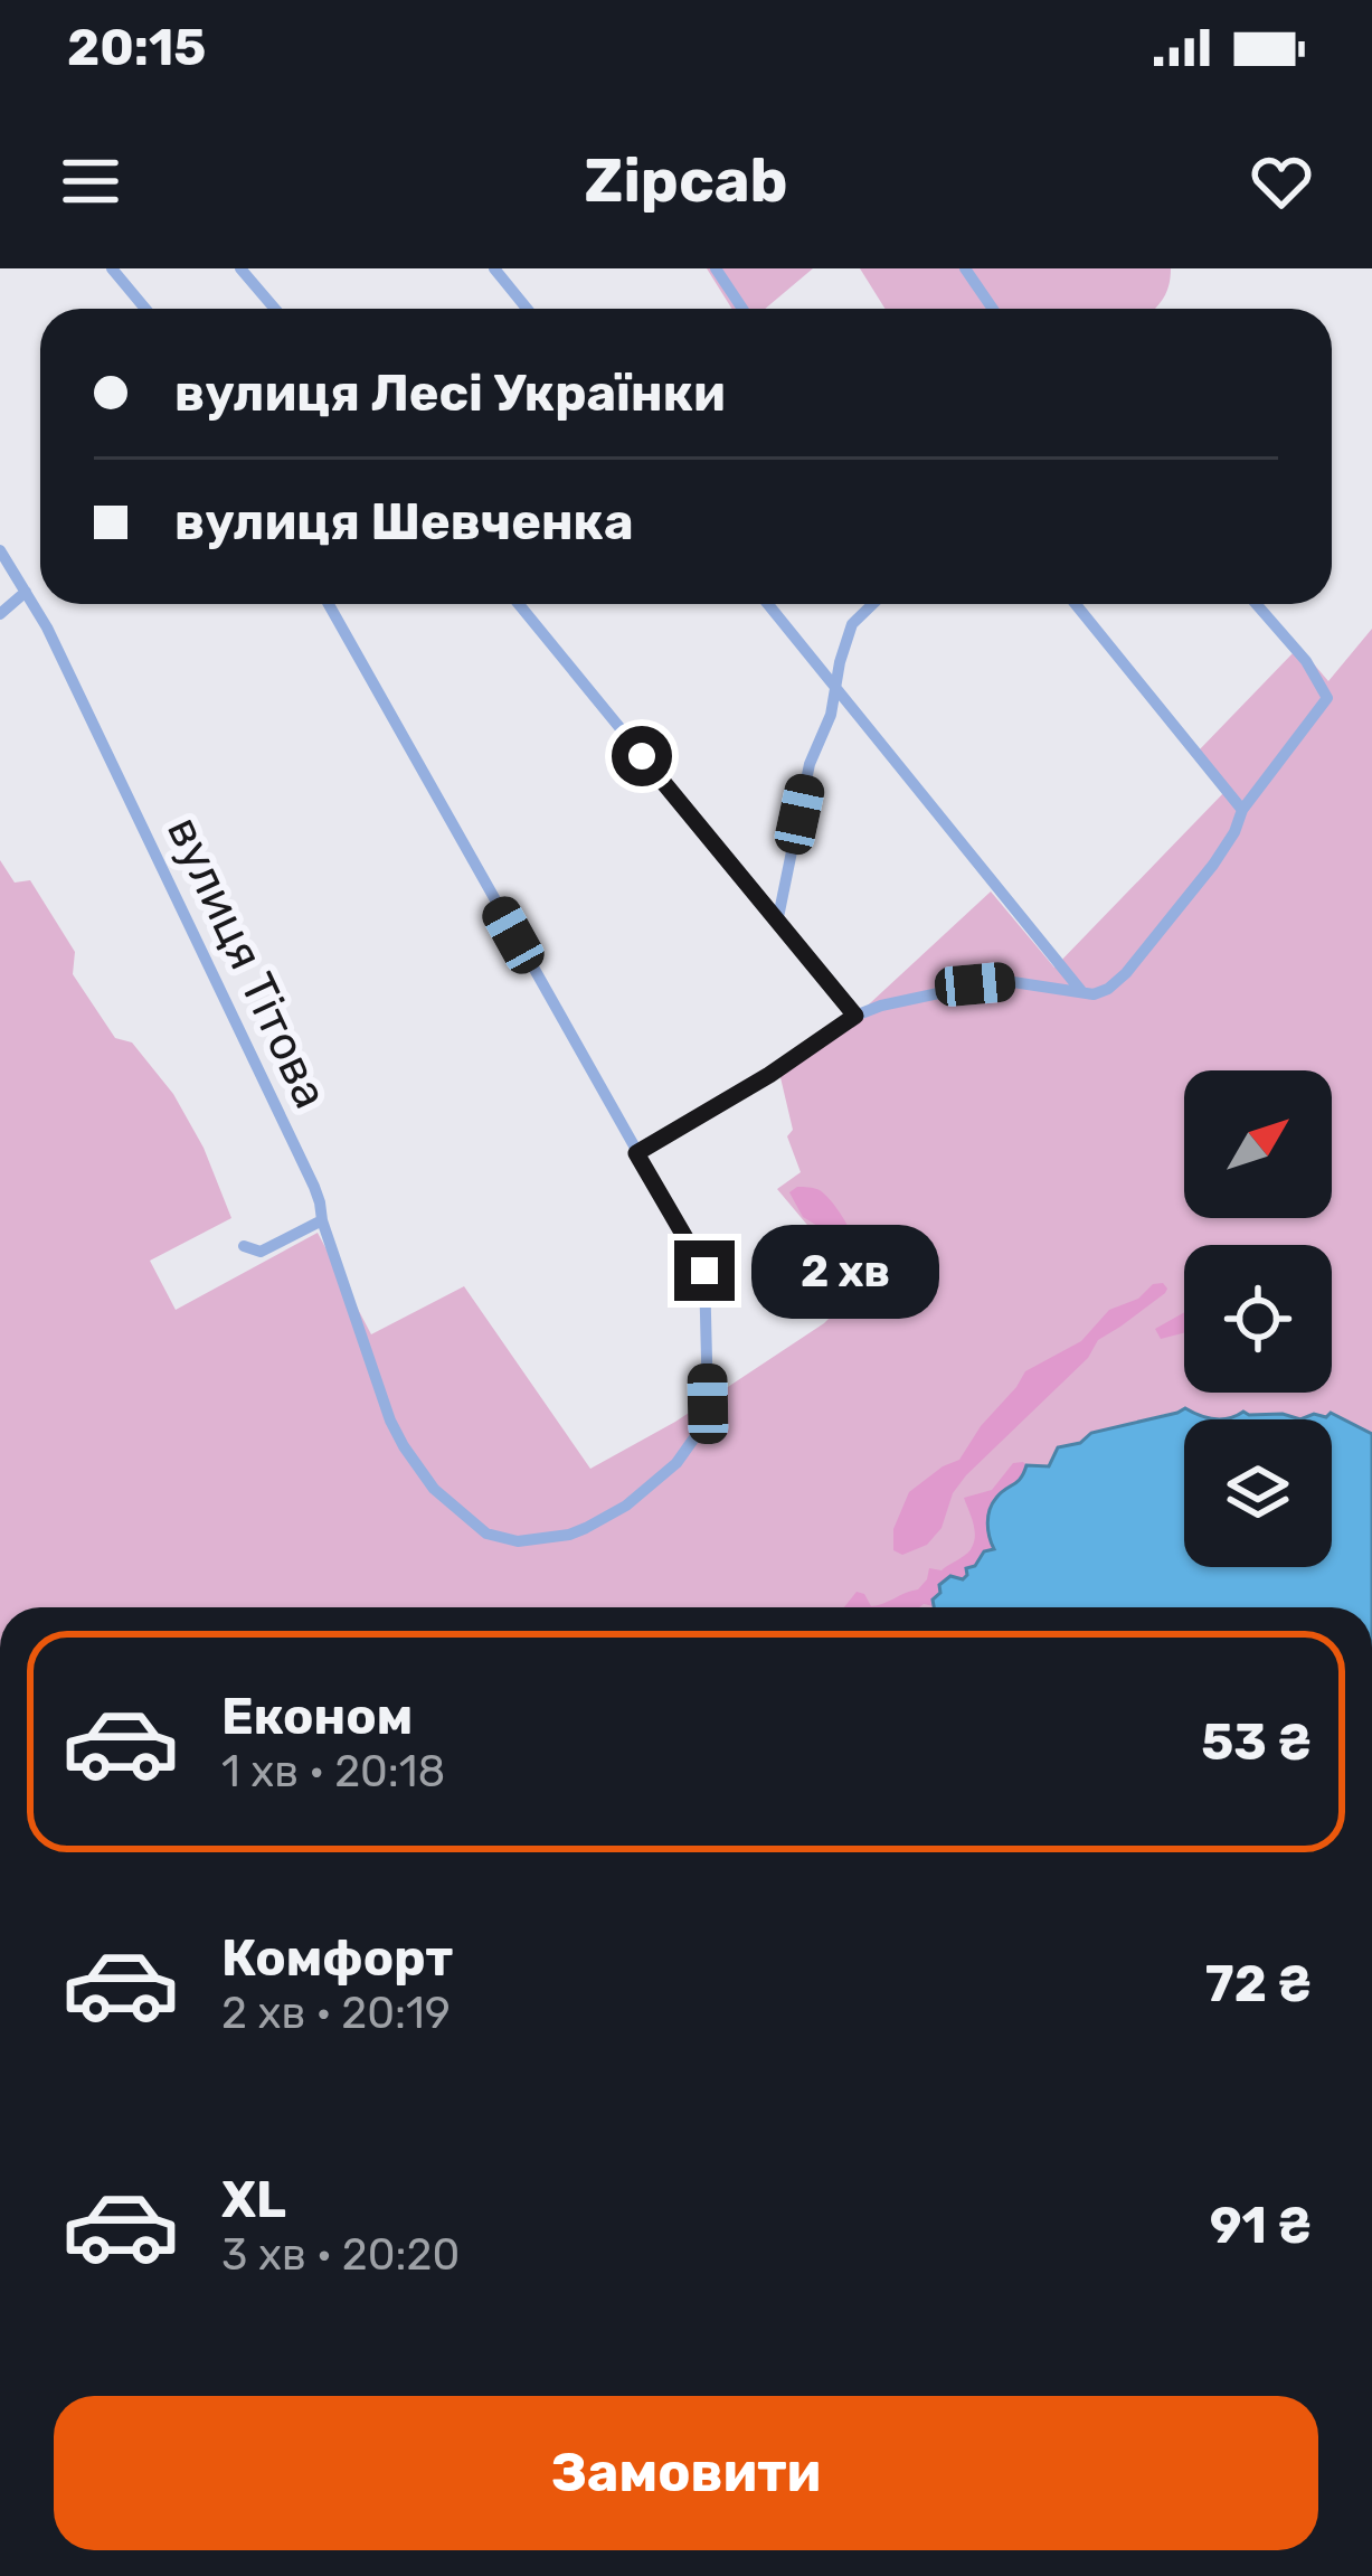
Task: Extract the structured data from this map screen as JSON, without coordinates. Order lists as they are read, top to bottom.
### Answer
{
  "streets": {
    "street": ["вулиця Тітова"]
  },
  "north": "top right",
  "page": {
    "status": "20:15",
    "header": "Zipcab",
    "banner": ["вулиця Лесі Українки", "вулиця Шевченка"],
    "bubble": "2 хв",
    "list": [
      {
        "name": "Економ",
        "note": "1 хв · 20:18",
        "value": "53 ₴"
      },
      {
        "name": "Комфорт",
        "note": "2 хв · 20:19",
        "value": "72 ₴"
      },
      {
        "name": "XL",
        "note": "3 хв · 20:20",
        "value": "91 ₴"
      }
    ],
    "buttons": "Замовити"
  }
}
